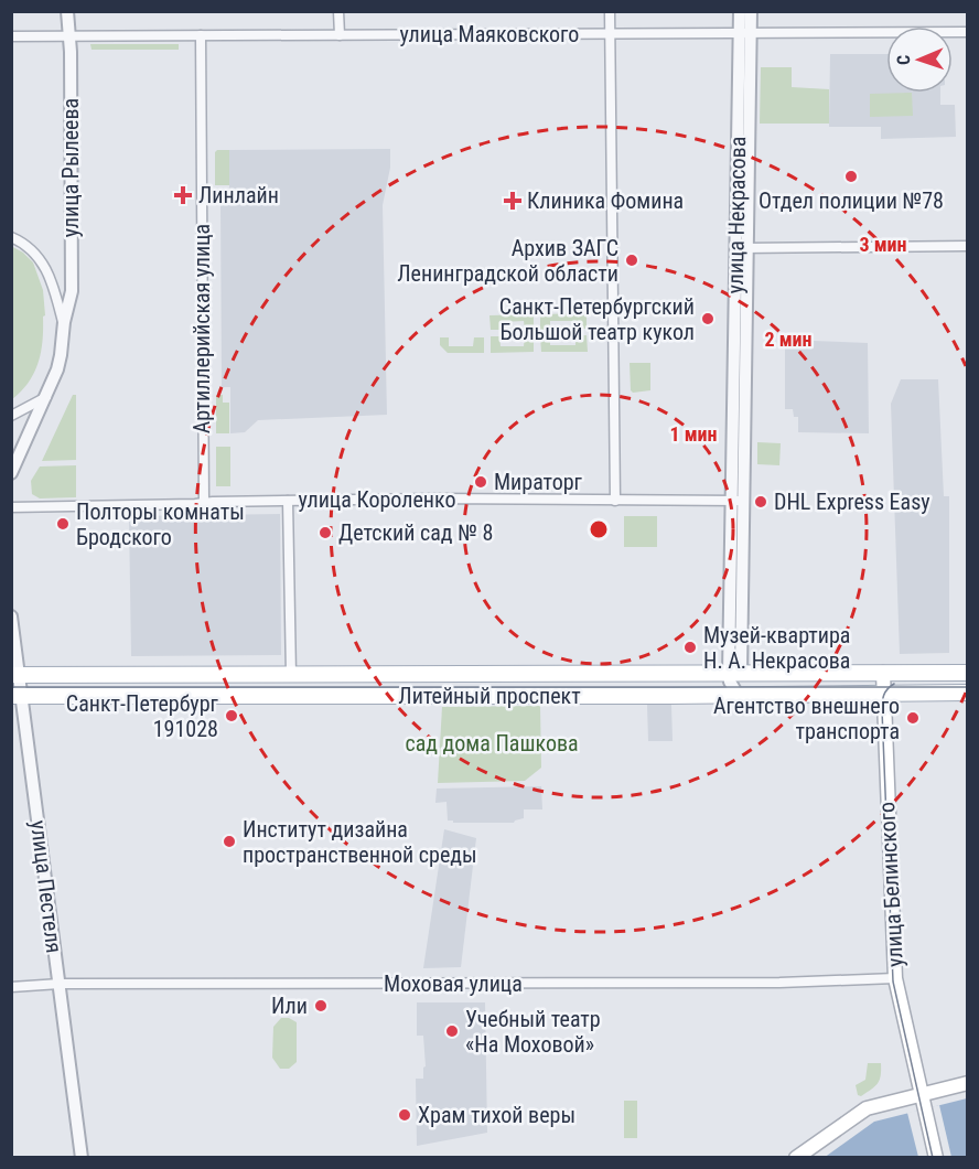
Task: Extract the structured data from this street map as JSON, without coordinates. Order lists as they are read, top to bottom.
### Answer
{
  "streets": {
    "main road": ["Литейный проспект", "улица Белинского"],
    "street": [
      "улица Маяковского",
      "улица Рылеева",
      "улица Некрасова",
      "Артиллерийская улица",
      "улица Короленко",
      "улица Пестеля",
      "Моховая улица"
    ]
  },
  "crossings": [
    ["улица Маяковского", "улица Рылеева"],
    ["улица Маяковского", "улица Некрасова"],
    ["улица Маяковского", "Артиллерийская улица"],
    ["улица Некрасова", "улица Короленко"],
    ["улица Некрасова", "Литейный проспект"],
    ["Артиллерийская улица", "улица Короленко"],
    ["Литейный проспект", "улица Белинского"],
    ["Литейный проспект", "улица Пестеля"],
    ["улица Белинского", "Моховая улица"],
    ["улица Пестеля", "Моховая улица"]
  ],
  "parks": ["сад дома Пашкова"],
  "places": {
    "other": [
      "Отдел полиции №78",
      "Архив ЗАГС Ленинградской области",
      "Санкт-Петербургский Большой театр кукол",
      "Мираторг",
      "DHL Express Easy",
      "Полторы комнаты Бродского",
      "Детский сад № 8",
      "Музей-квартира Н. А. Некрасова",
      "Санкт-Петербург 191028",
      "Агентство внешнего транспорта",
      "Институт дизайна пространственной среды",
      "Или",
      "Учебный театр «На Моховой»",
      "Храм тихой веры"
    ],
    "health": ["Линлайн", "Клиника Фомина"]
  },
  "north": "left",
  "rings": ["3 мин", "2 мин", "1 мин"]
}
